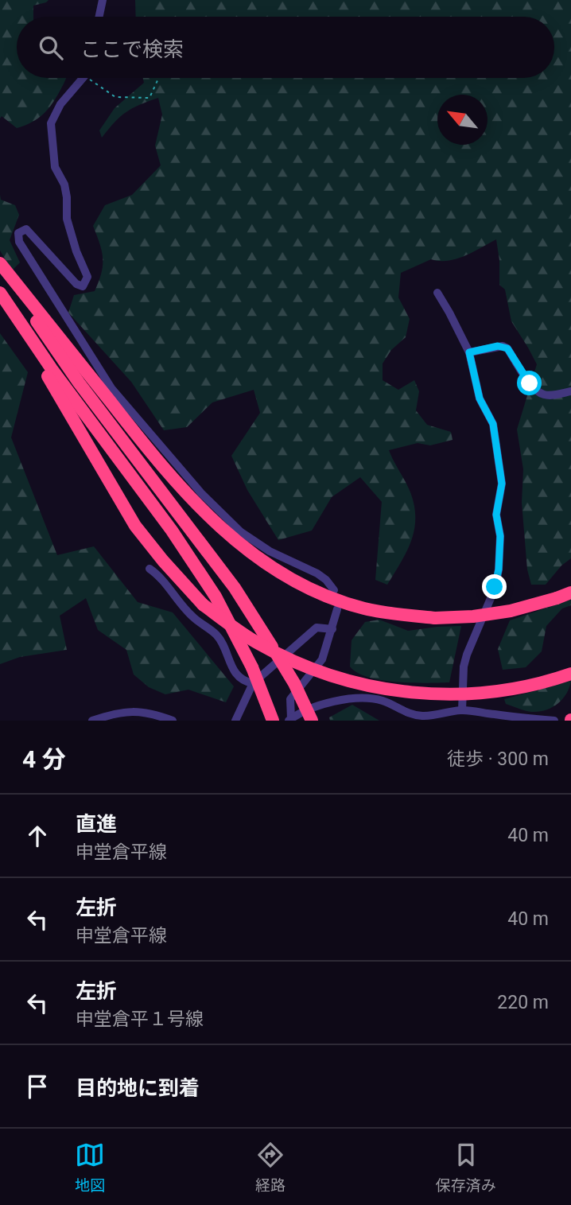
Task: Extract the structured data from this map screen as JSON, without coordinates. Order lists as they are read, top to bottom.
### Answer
{
  "north": "top left",
  "page": {
    "search": "ここで検索",
    "heading": ["4 分", "徒歩 · 300 m"],
    "list": [
      ["直進", "申堂倉平線", "40 m"],
      ["左折", "申堂倉平線", "40 m"],
      ["左折", "申堂倉平１号線", "220 m"],
      "目的地に到着"
    ],
    "nav": ["地図", "経路", "保存済み"]
  }
}
